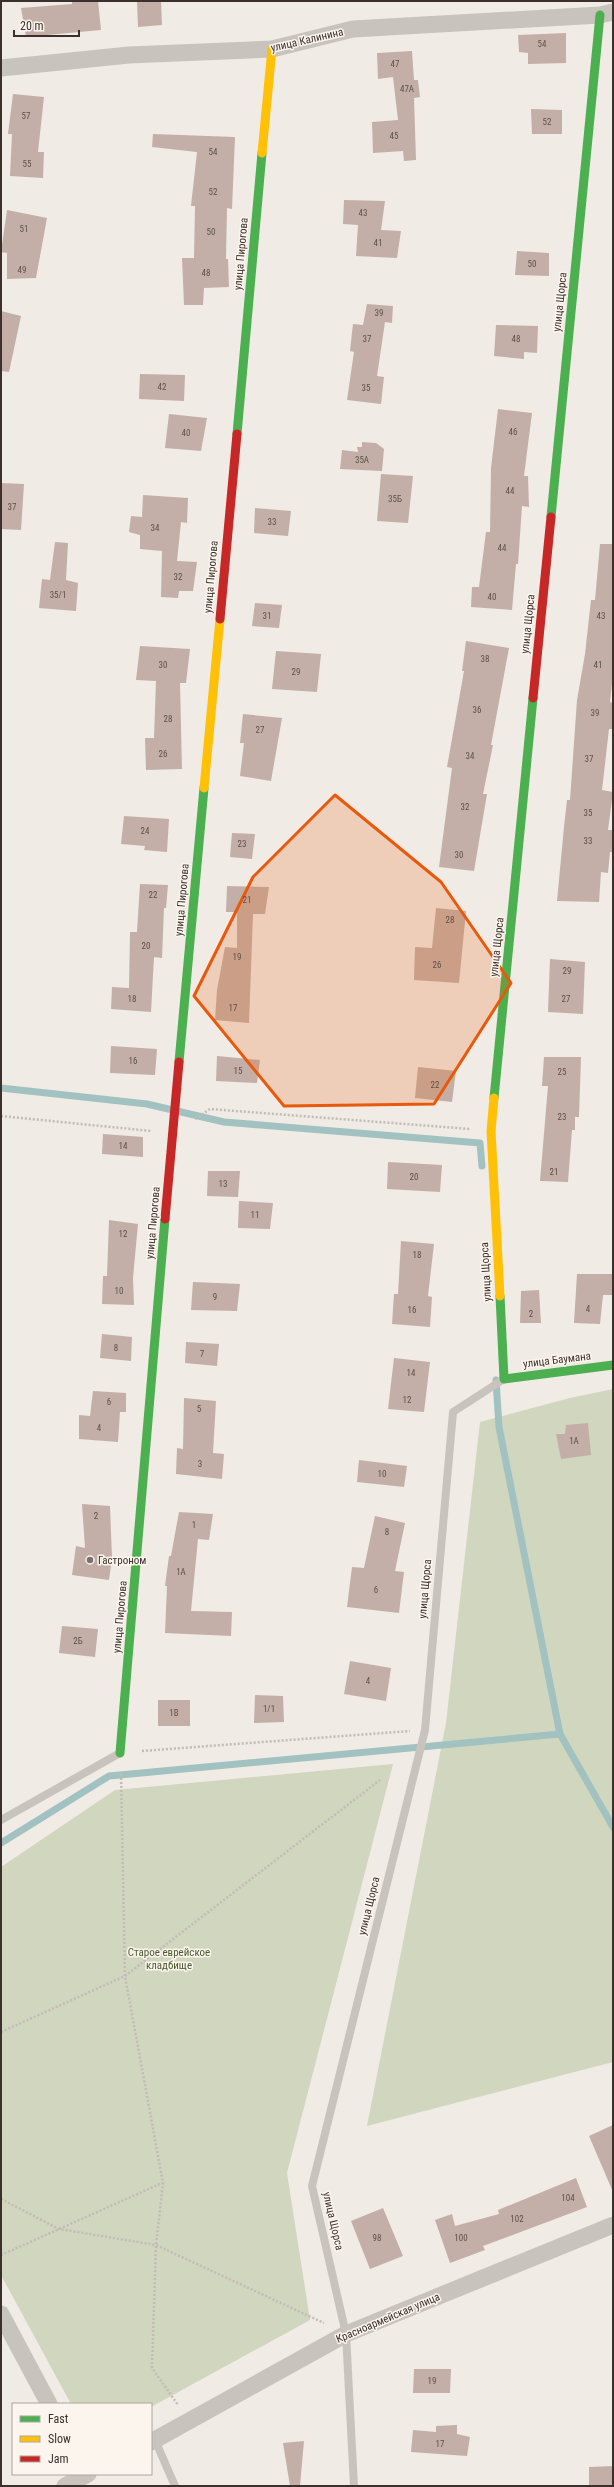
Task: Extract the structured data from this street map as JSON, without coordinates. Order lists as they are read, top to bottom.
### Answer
{
  "streets": {
    "street": [
      "улица Калинина",
      "улица Пирогова",
      "улица Щорса",
      "улица Баумана",
      "Красноармейская улица"
    ]
  },
  "crossings": [
    ["улица Калинина", "улица Пирогова"],
    ["улица Калинина", "улица Щорса"],
    ["улица Щорса", "улица Баумана"],
    ["улица Щорса", "Красноармейская улица"]
  ],
  "parks": ["Старое еврейское кладбище"],
  "places": ["Гастроном"],
  "house_numbers": [
    "54",
    "47",
    "47А",
    "57",
    "52",
    "45",
    "54",
    "55",
    "52",
    "43",
    "51",
    "50",
    "41",
    "50",
    "49",
    "48",
    "39",
    "37",
    "48",
    "42",
    "35",
    "46",
    "40",
    "35А",
    "44",
    "35Б",
    "37",
    "33",
    "34",
    "44",
    "32",
    "35/1",
    "40",
    "31",
    "43",
    "38",
    "30",
    "41",
    "29",
    "36",
    "39",
    "28",
    "27",
    "26",
    "34",
    "37",
    "32",
    "35",
    "24",
    "33",
    "23",
    "30",
    "22",
    "21",
    "28",
    "20",
    "19",
    "26",
    "29",
    "18",
    "27",
    "17",
    "16",
    "15",
    "25",
    "22",
    "23",
    "14",
    "21",
    "20",
    "13",
    "11",
    "12",
    "18",
    "10",
    "9",
    "4",
    "16",
    "2",
    "8",
    "7",
    "14",
    "12",
    "6",
    "5",
    "4",
    "1А",
    "3",
    "10",
    "2",
    "1",
    "8",
    "1А",
    "6",
    "2Б",
    "4",
    "1/1",
    "1В",
    "104",
    "102",
    "98",
    "100",
    "19",
    "17"
  ],
  "legend": ["Fast", "Slow", "Jam"],
  "scale_bar": "20 m"
}
